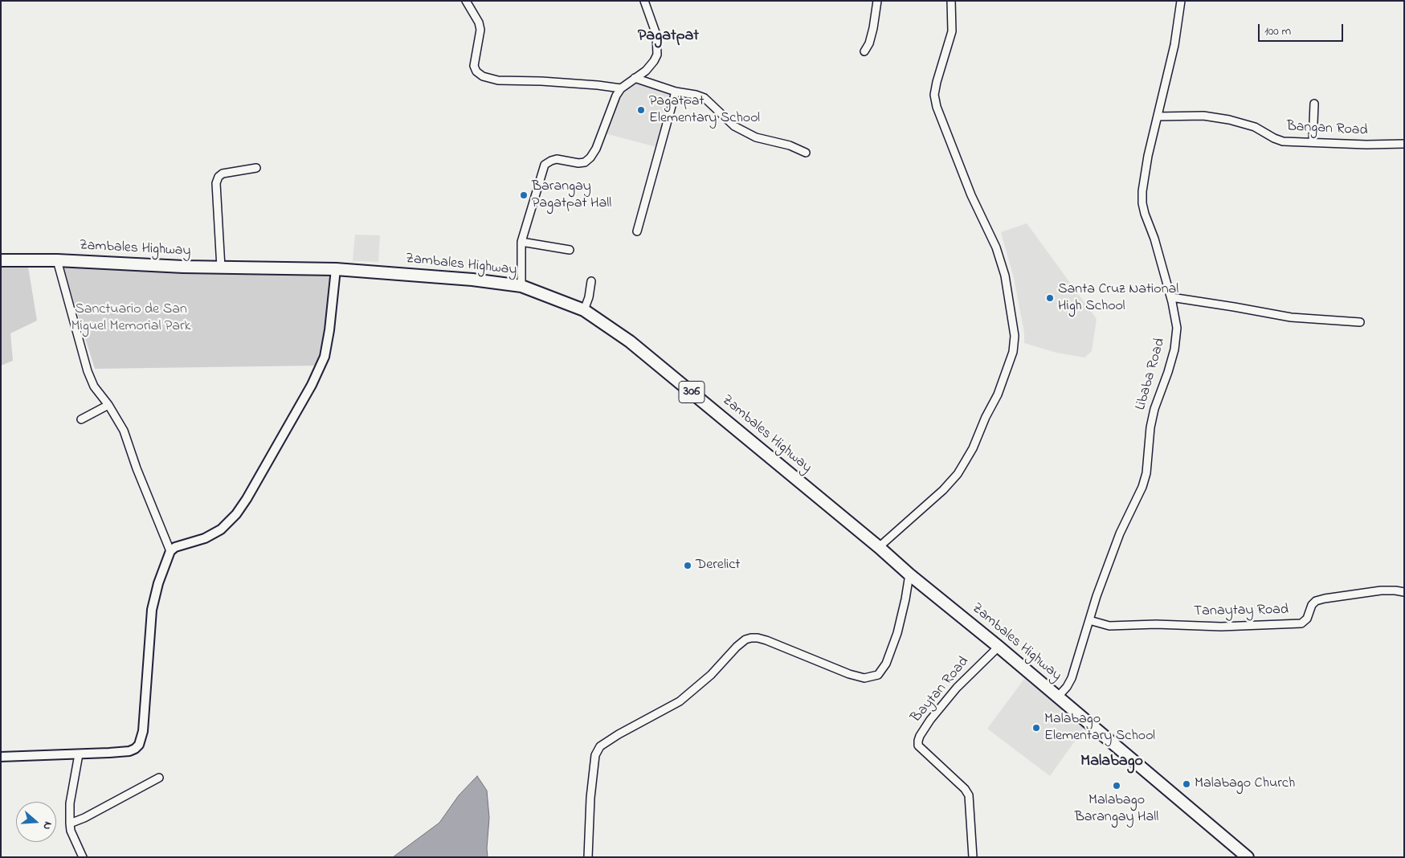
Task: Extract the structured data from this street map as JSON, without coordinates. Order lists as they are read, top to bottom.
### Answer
{
  "streets": {
    "main road": ["Zambales Highway", "306"],
    "street": [
      "Bangan Road",
      "Libaba Road",
      "Tanaytay Road",
      "Baytan Road"
    ]
  },
  "crossings": [
    ["Bangan Road", "Libaba Road"],
    ["Zambales Highway", "Libaba Road"],
    ["Zambales Highway", "Baytan Road"],
    ["Libaba Road", "Tanaytay Road"]
  ],
  "districts": ["Pagatpat", "Malabago"],
  "parks": ["Sanctuario de San Miguel Memorial Park"],
  "places": [
    "Pagatpat Elementary School",
    "Barangay Pagatpat Hall",
    "Santa Cruz National High School",
    "Derelict",
    "Malabago Elementary School",
    "Malabago Church",
    "Malabago Barangay Hall"
  ],
  "scale_bar": "100 m",
  "north": "right"
}
